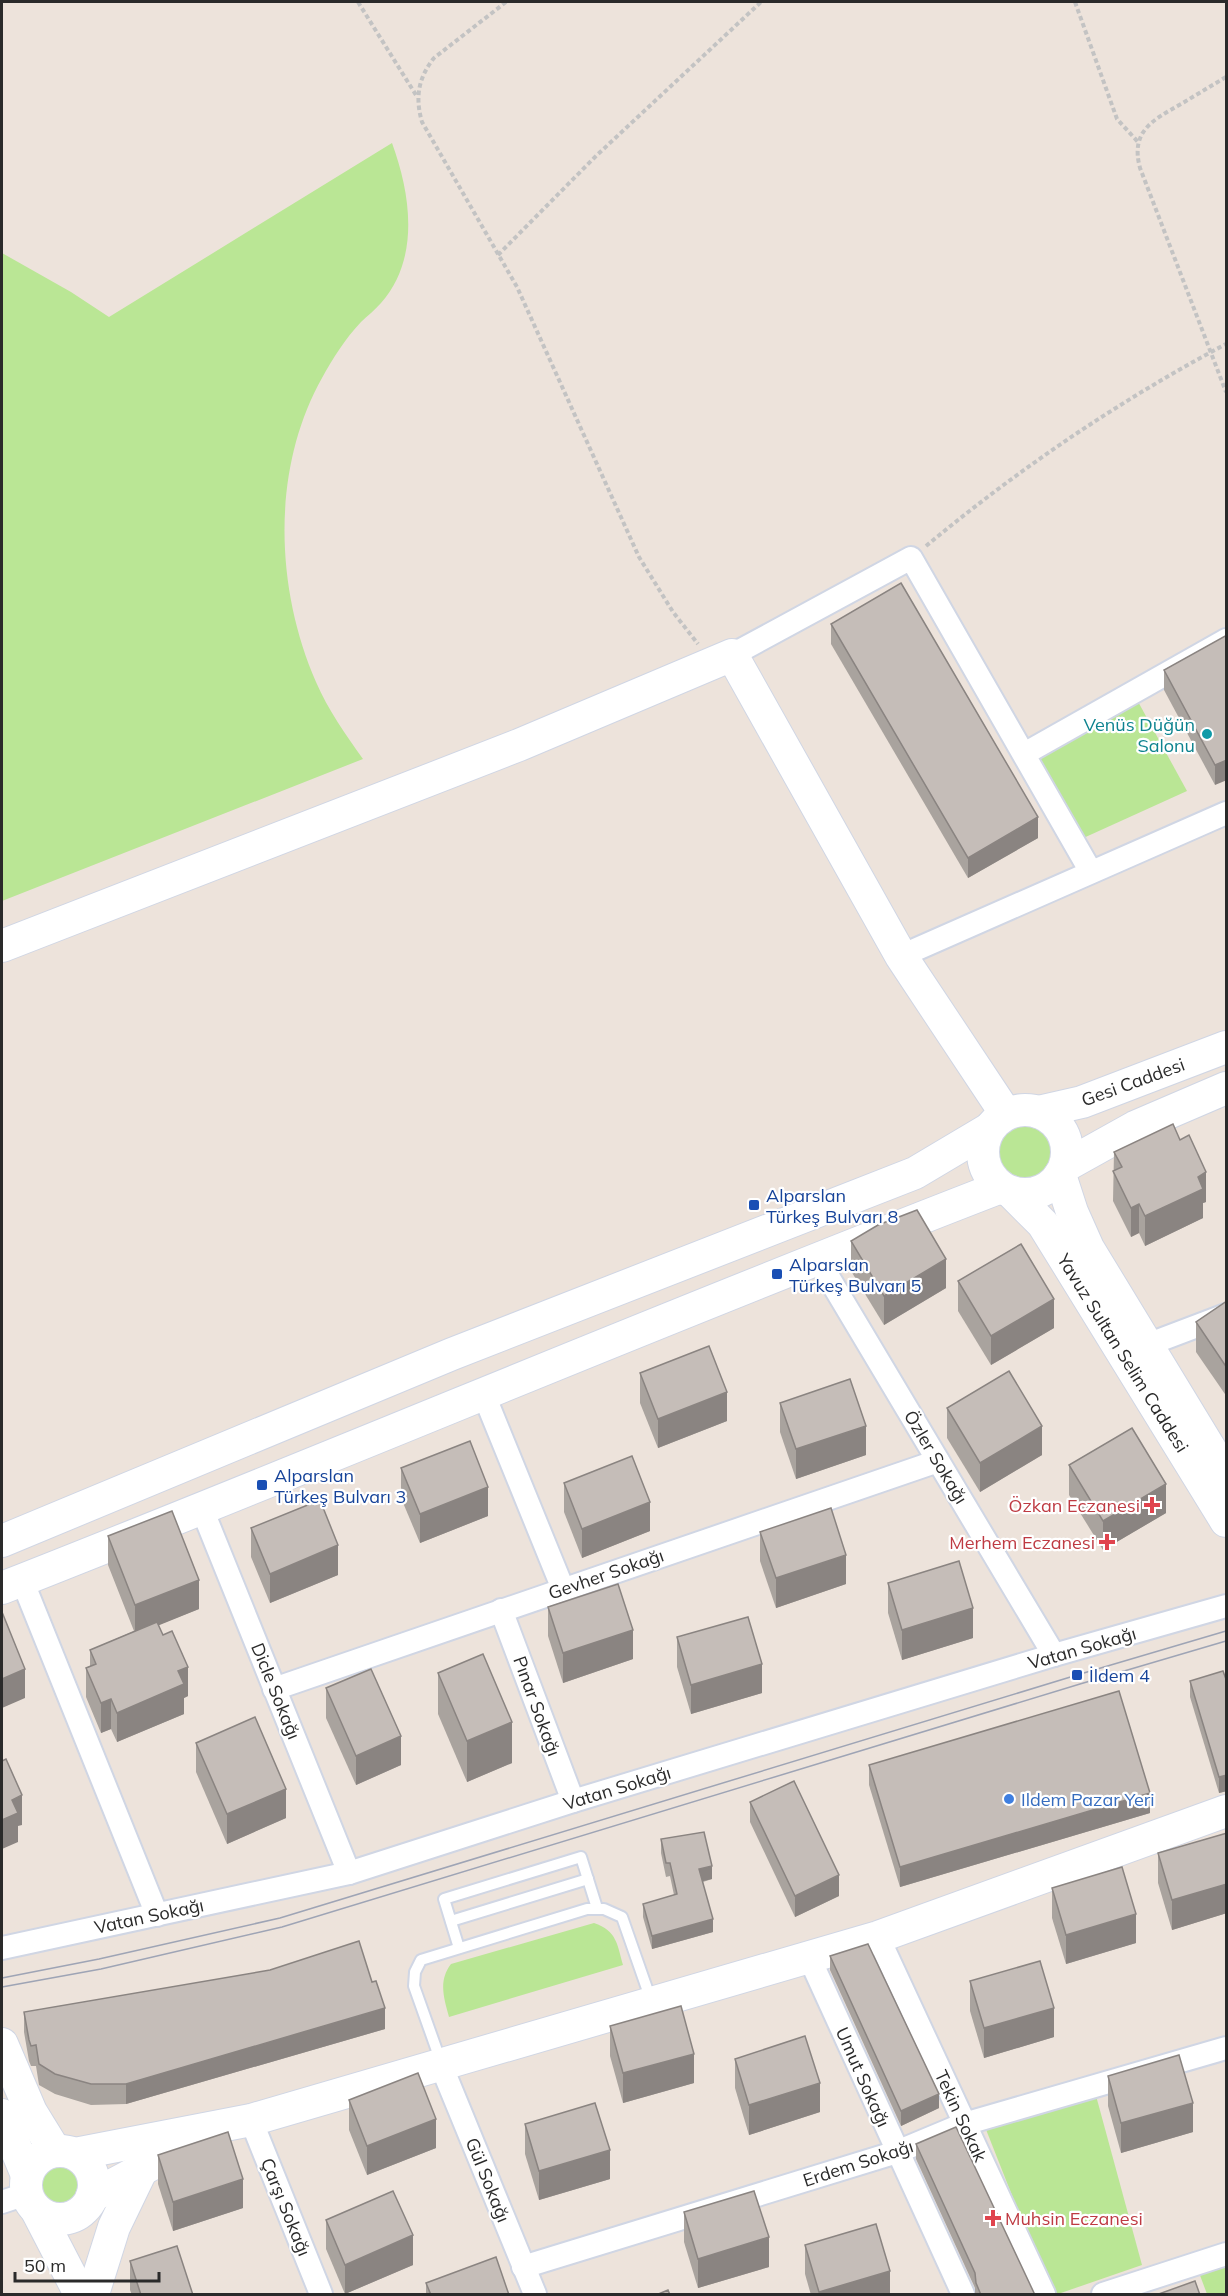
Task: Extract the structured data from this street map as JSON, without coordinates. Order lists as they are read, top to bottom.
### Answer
{
  "streets": {
    "main road": ["Gesi Caddesi", "Yavuz Sultan Selim Caddesi"],
    "street": [
      "Özler Sokağı",
      "Gevher Sokağı",
      "Vatan Sokağı",
      "Dicle Sokağı",
      "Pınar Sokağı",
      "Umut Sokağı",
      "Tekin Sokak",
      "Erdem Sokağı",
      "Gül Sokağı",
      "Çarşı Sokağı"
    ]
  },
  "crossings": [
    ["Gesi Caddesi", "Yavuz Sultan Selim Caddesi"],
    ["Özler Sokağı", "Gevher Sokağı"],
    ["Özler Sokağı", "Vatan Sokağı"],
    ["Gevher Sokağı", "Dicle Sokağı"],
    ["Gevher Sokağı", "Pınar Sokağı"],
    ["Vatan Sokağı", "Dicle Sokağı"],
    ["Vatan Sokağı", "Pınar Sokağı"],
    ["Umut Sokağı", "Erdem Sokağı"],
    ["Tekin Sokak", "Erdem Sokağı"],
    ["Erdem Sokağı", "Gül Sokağı"]
  ],
  "places": {
    "other": ["Venüs Düğün Salonu", "Ildem Pazar Yeri"],
    "transit": [
      "Alparslan Türkeş Bulvarı 8",
      "Alparslan Türkeş Bulvarı 5",
      "Alparslan Türkeş Bulvarı 3",
      "İldem 4"
    ],
    "health": ["Özkan Eczanesi", "Merhem Eczanesi", "Muhsin Eczanesi"]
  },
  "scale_bar": "50 m"
}
